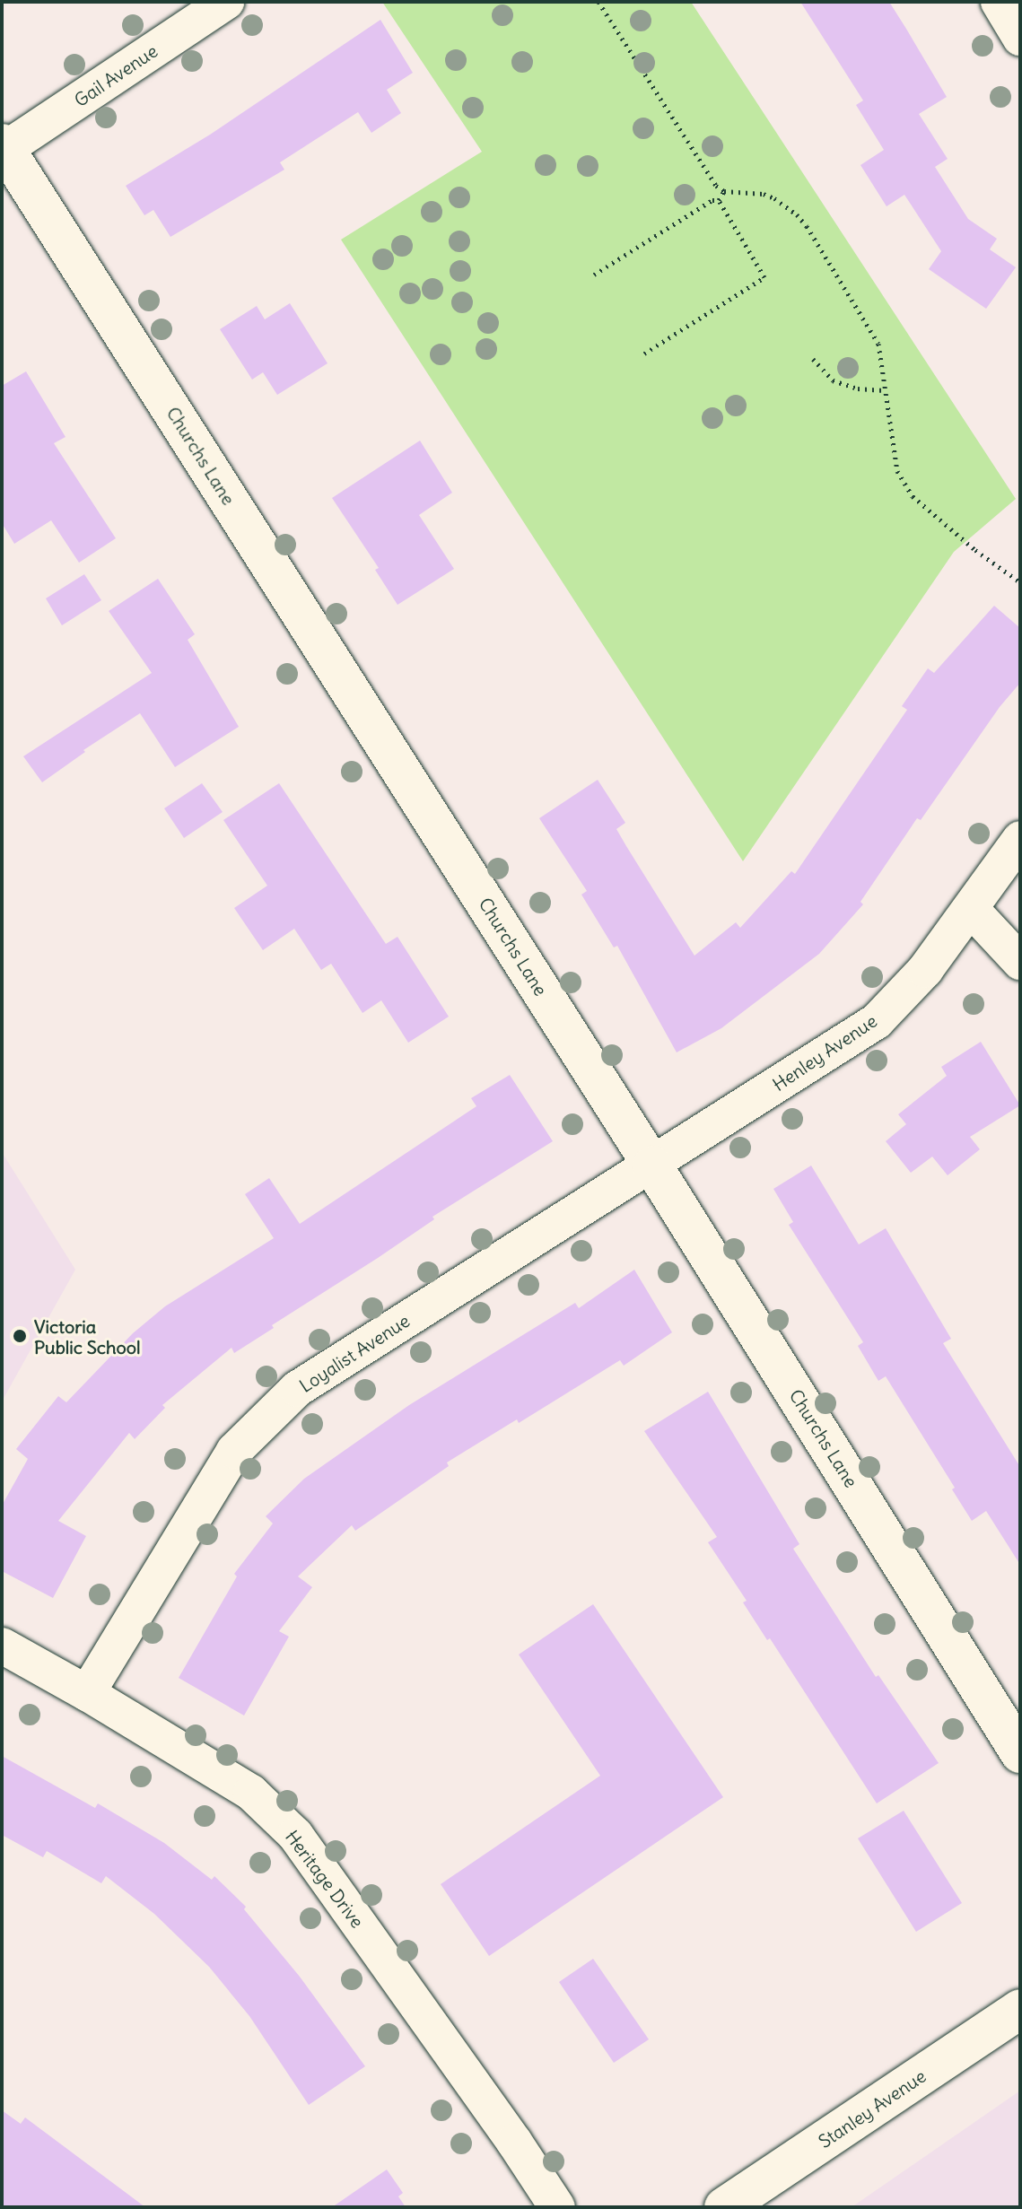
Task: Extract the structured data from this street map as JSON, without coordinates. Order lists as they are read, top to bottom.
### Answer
{
  "streets": {
    "street": [
      "Gail Avenue",
      "Churchs Lane",
      "Henley Avenue",
      "Loyalist Avenue",
      "Heritage Drive",
      "Stanley Avenue"
    ]
  },
  "crossings": [
    ["Gail Avenue", "Churchs Lane"],
    ["Churchs Lane", "Henley Avenue"],
    ["Churchs Lane", "Loyalist Avenue"],
    ["Henley Avenue", "Loyalist Avenue"],
    ["Loyalist Avenue", "Heritage Drive"]
  ],
  "places": ["Victoria Public School"]
}
